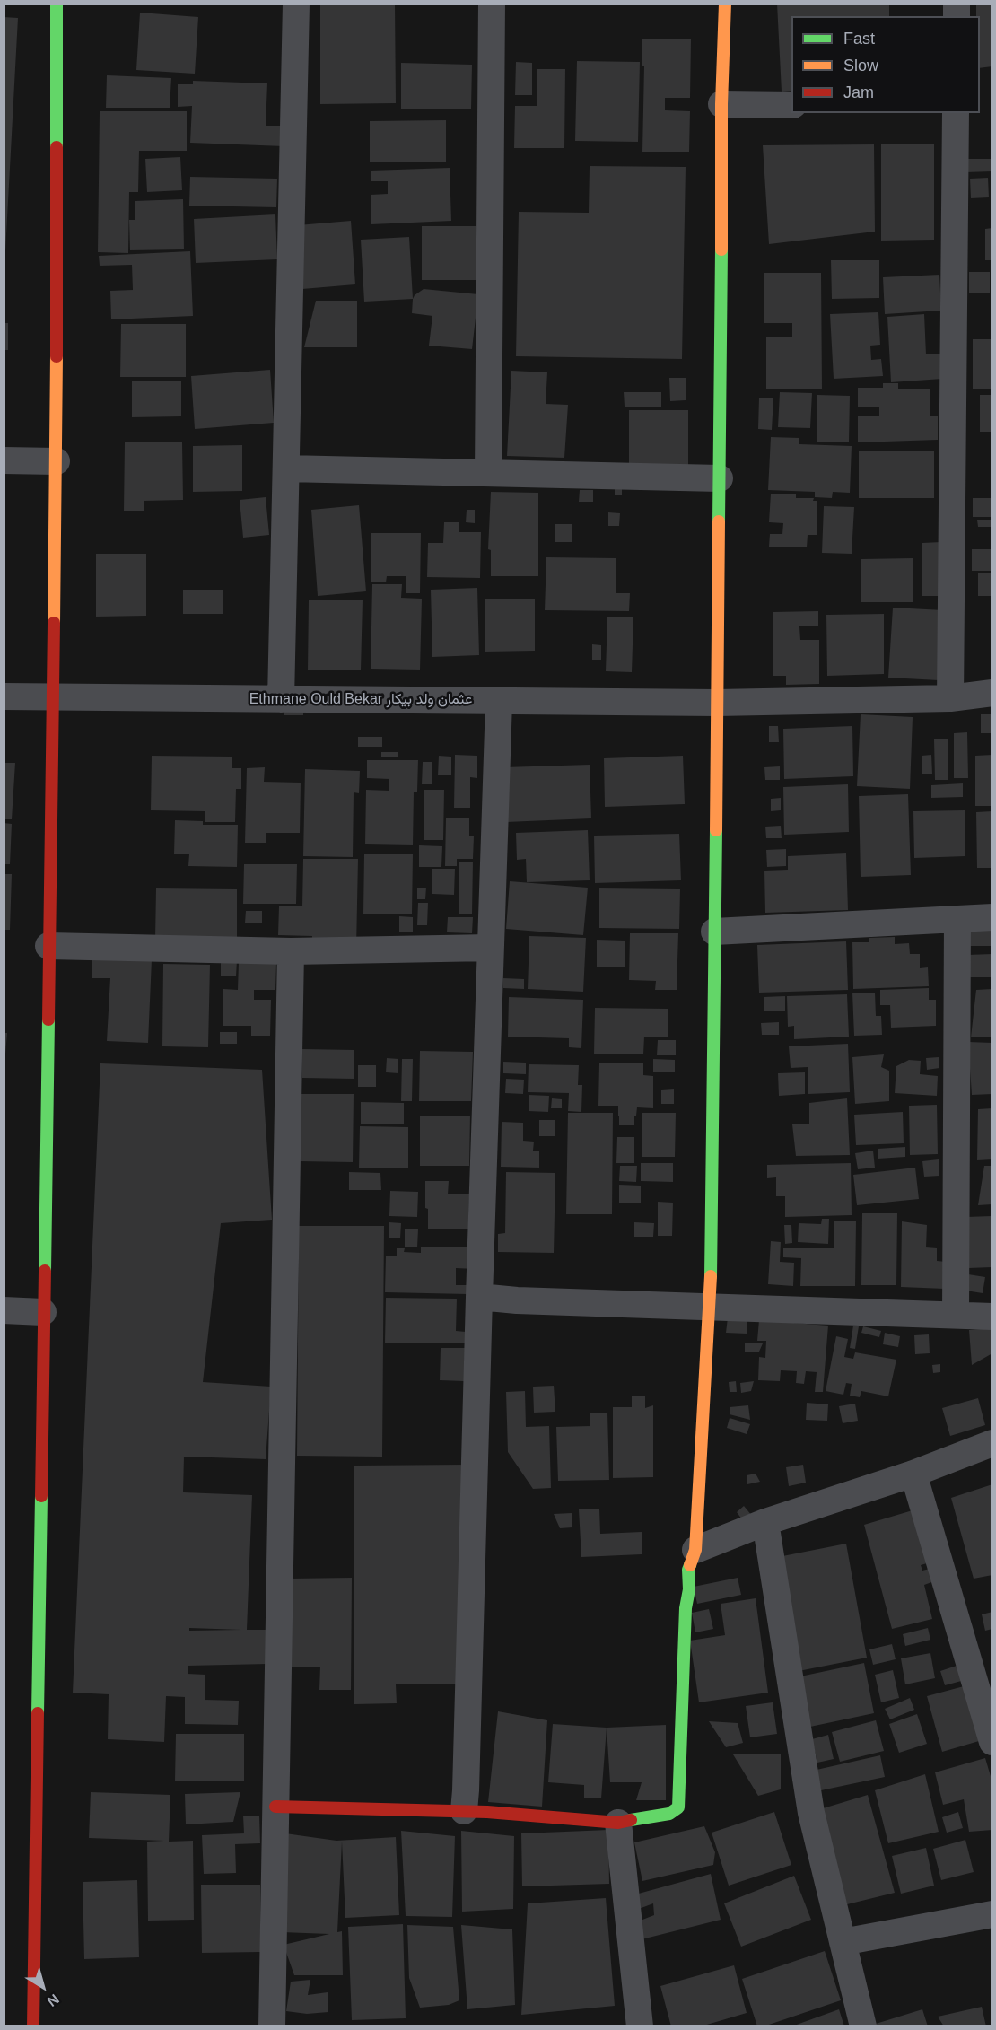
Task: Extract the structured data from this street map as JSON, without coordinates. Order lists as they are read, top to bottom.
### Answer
{
  "streets": {
    "street": ["Ethmane Ould Bekar عثمان ولد بيكار"]
  },
  "legend": ["Fast", "Slow", "Jam"],
  "north": "bottom right"
}
